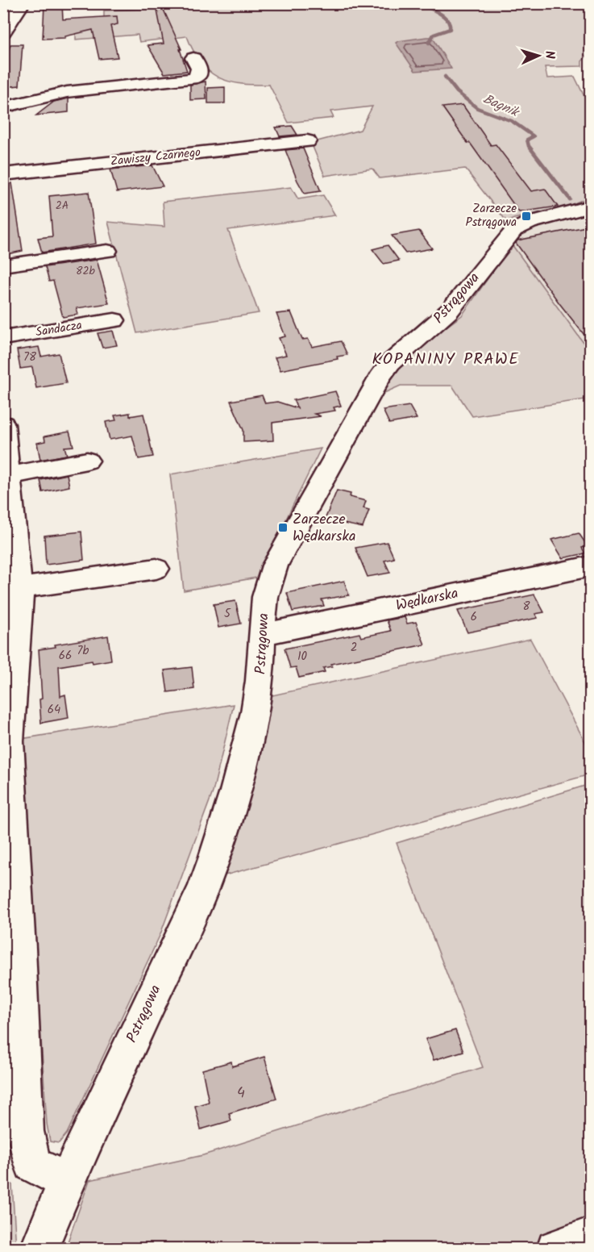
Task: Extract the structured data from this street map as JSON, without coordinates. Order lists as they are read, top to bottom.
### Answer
{
  "streets": {
    "street": [
      "Zawiszy Czarnego",
      "Pstrągowa",
      "Sandacza",
      "Wędkarska"
    ]
  },
  "crossings": [
    ["Pstrągowa", "Wędkarska"]
  ],
  "districts": ["KOPANINY PRAWE"],
  "water": ["Bagnik"],
  "places": {
    "transit": ["Zarzecze Pstrągowa", "Zarzecze Wędkarska"]
  },
  "house_numbers": [
    "2A",
    "82b",
    "78",
    "8",
    "5",
    "6",
    "2",
    "7b",
    "66",
    "10",
    "64",
    "4"
  ],
  "north": "right"
}
